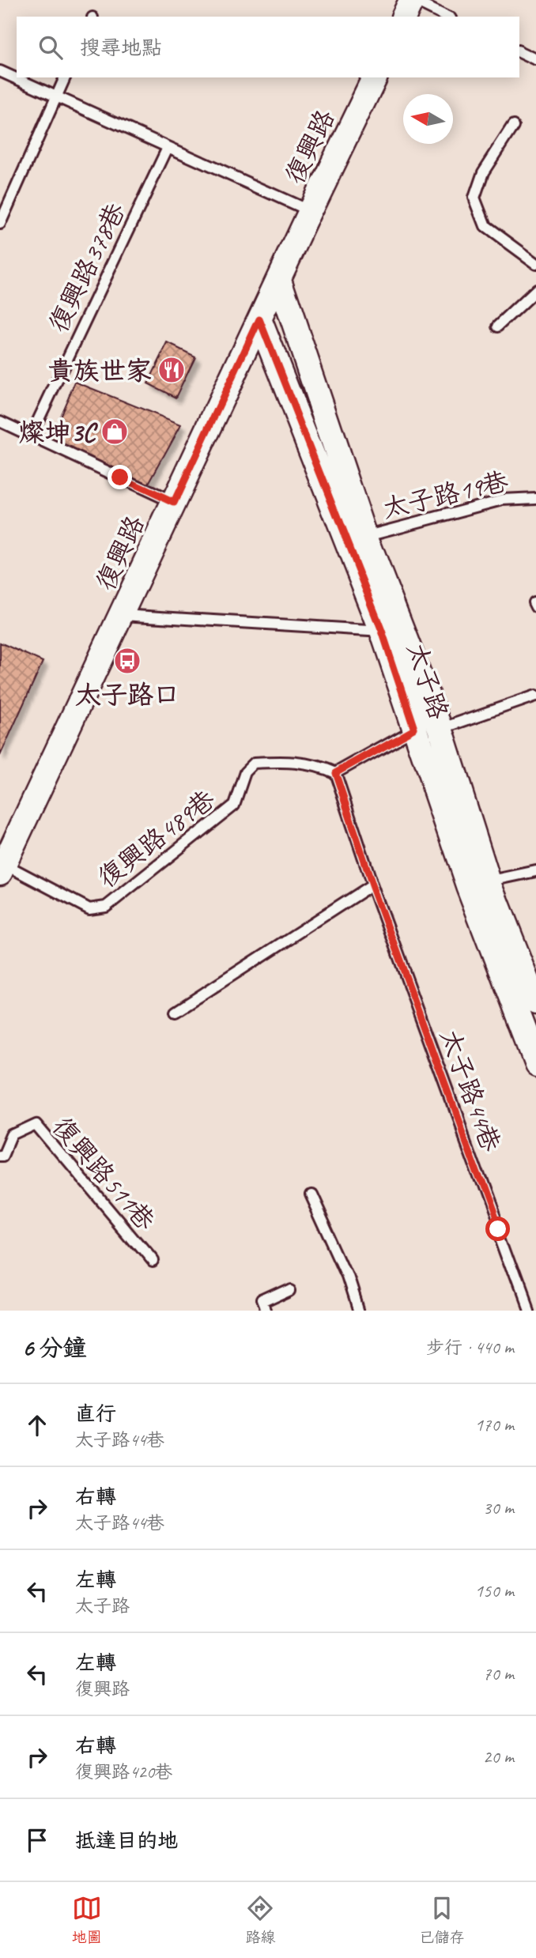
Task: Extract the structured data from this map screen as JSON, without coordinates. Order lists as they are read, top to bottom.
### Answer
{
  "streets": {
    "street": ["復興路", "太子路"],
    "lane": [
      "復興路378巷",
      "太子路19巷",
      "復興路489巷",
      "太子路44巷",
      "復興路511巷"
    ]
  },
  "crossings": [
    ["復興路", "太子路"],
    ["復興路", "復興路489巷"],
    ["太子路19巷", "太子路"],
    ["復興路489巷", "太子路44巷"]
  ],
  "places": {
    "restaurant": ["貴族世家"],
    "shop": ["燦坤3C"],
    "bus stop": ["太子路口"]
  },
  "north": "left",
  "page": {
    "search": "搜尋地點",
    "heading": ["6 分鐘", "步行 · 440 m"],
    "list": [
      ["直行", "太子路44巷", "170 m"],
      ["右轉", "太子路44巷", "30 m"],
      ["左轉", "太子路", "150 m"],
      ["左轉", "復興路", "70 m"],
      ["右轉", "復興路420巷", "20 m"],
      "抵達目的地"
    ],
    "nav": ["地圖", "路線", "已儲存"]
  }
}
